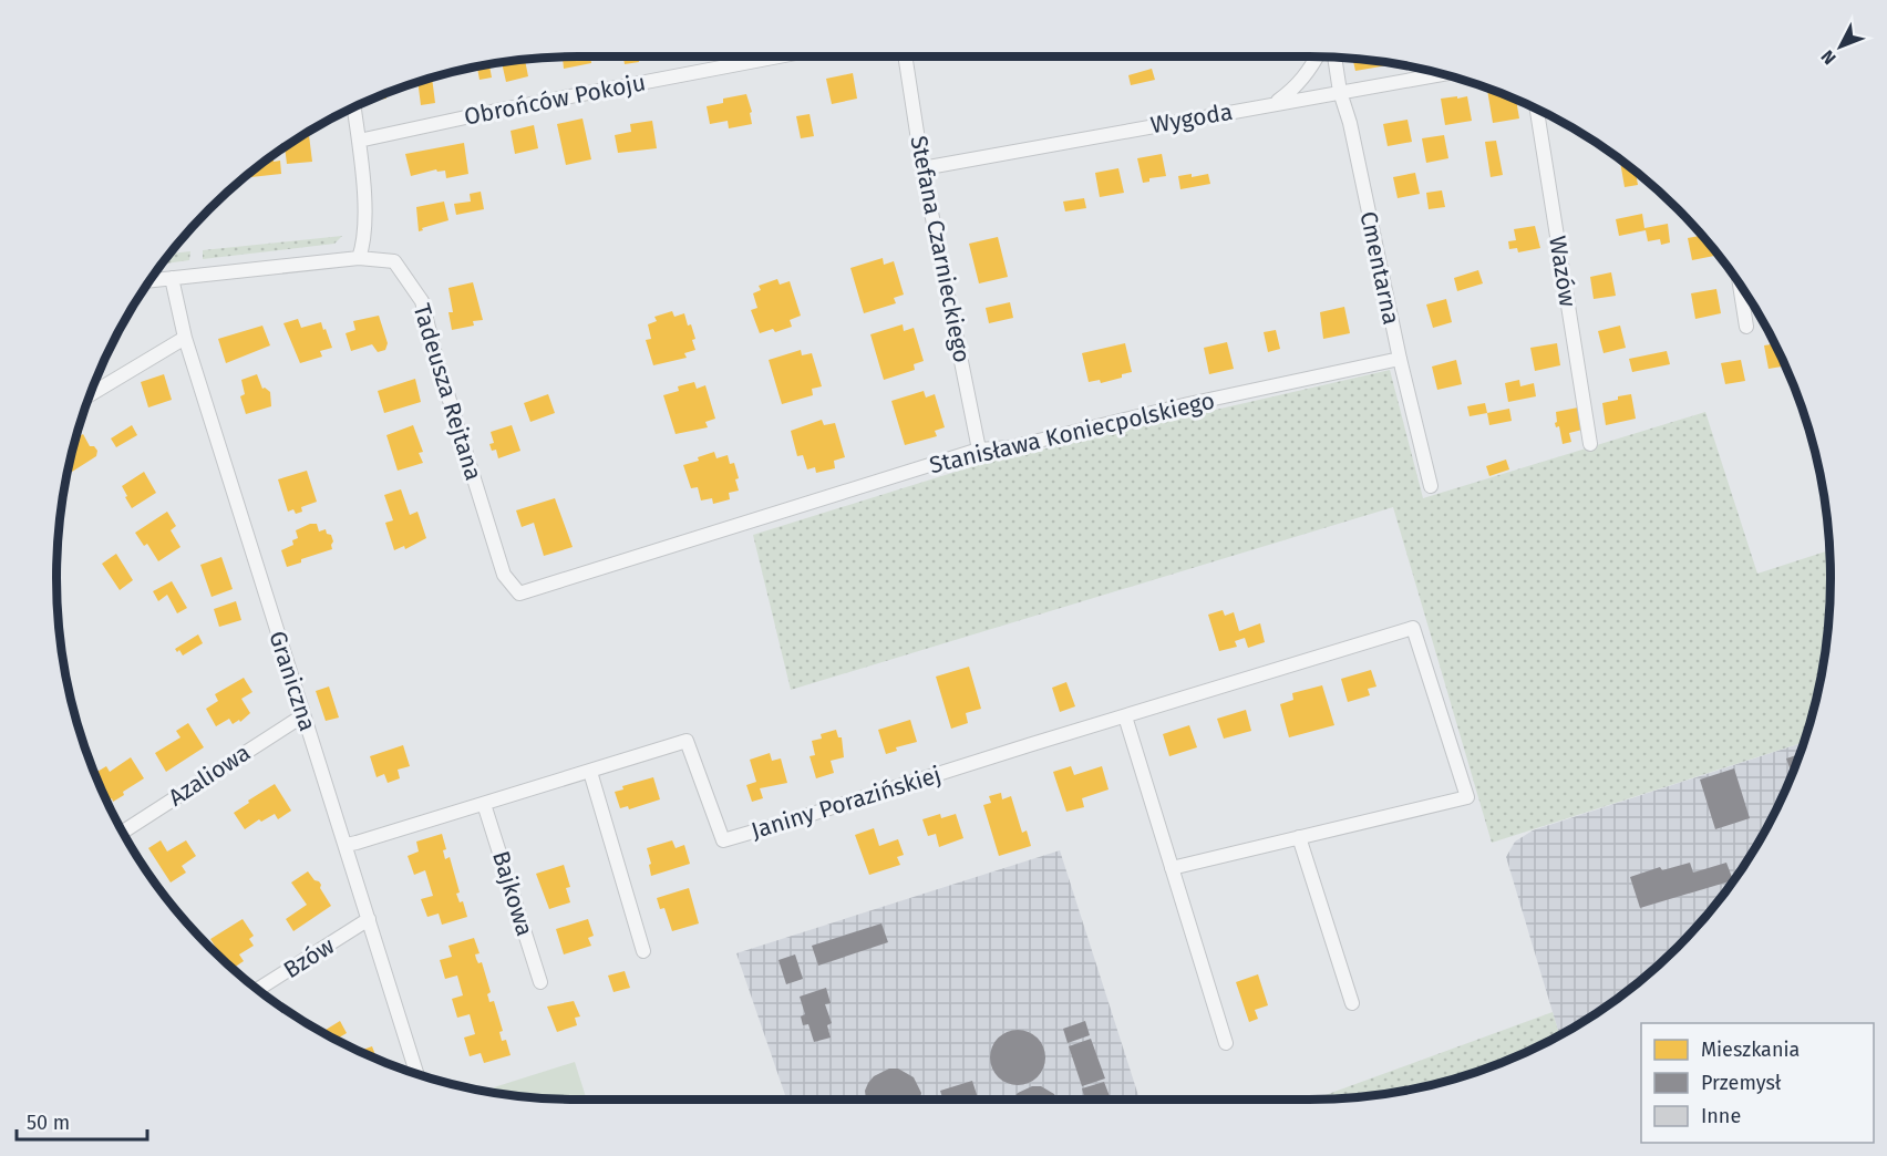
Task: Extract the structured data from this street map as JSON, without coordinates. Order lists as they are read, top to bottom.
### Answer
{
  "streets": {
    "street": [
      "Obrońców Pokoju",
      "Wygoda",
      "Stefana Czarnieckiego",
      "Cmentarna",
      "Wazów",
      "Tadeusza Rejtana",
      "Stanisława Koniecpolskiego",
      "Graniczna",
      "Azaliowa",
      "Janiny Porazińskiej",
      "Bajkowa",
      "Bzów"
    ]
  },
  "crossings": [
    ["Wygoda", "Stefana Czarnieckiego"],
    ["Wygoda", "Cmentarna"],
    ["Stefana Czarnieckiego", "Stanisława Koniecpolskiego"],
    ["Cmentarna", "Stanisława Koniecpolskiego"],
    ["Tadeusza Rejtana", "Stanisława Koniecpolskiego"],
    ["Tadeusza Rejtana", "Graniczna"],
    ["Graniczna", "Azaliowa"],
    ["Graniczna", "Janiny Porazińskiej"],
    ["Graniczna", "Bzów"],
    ["Janiny Porazińskiej", "Bajkowa"]
  ],
  "legend": ["Mieszkania", "Przemysł", "Inne"],
  "scale_bar": "50 m",
  "north": "bottom left"
}
